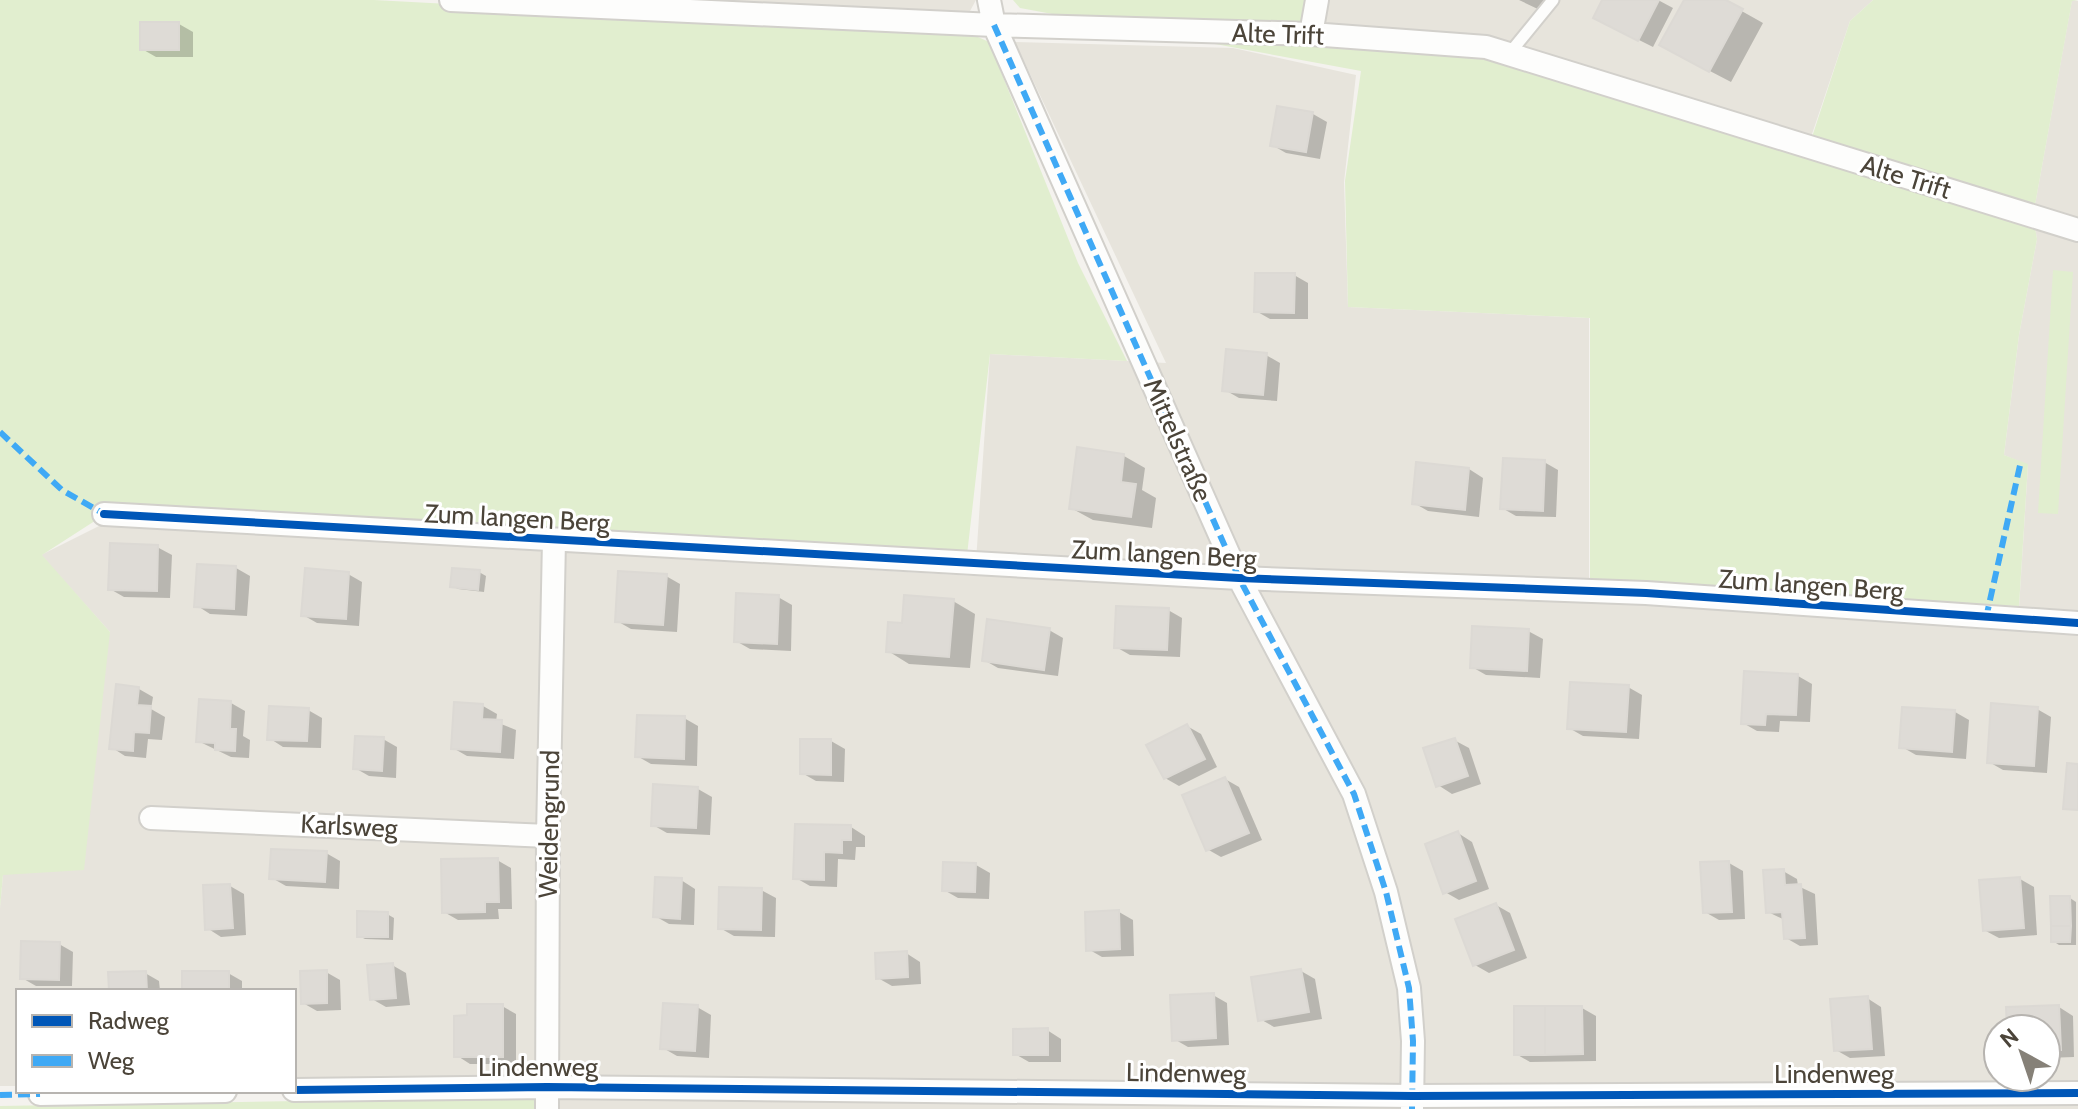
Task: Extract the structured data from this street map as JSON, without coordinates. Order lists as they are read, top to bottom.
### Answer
{
  "streets": {
    "street": [
      "Alte Trift",
      "Mittelstraße",
      "Zum langen Berg",
      "Weidengrund",
      "Karlsweg",
      "Lindenweg"
    ]
  },
  "crossings": [
    ["Alte Trift", "Mittelstraße"],
    ["Mittelstraße", "Zum langen Berg"],
    ["Mittelstraße", "Lindenweg"],
    ["Zum langen Berg", "Weidengrund"],
    ["Weidengrund", "Karlsweg"],
    ["Weidengrund", "Lindenweg"]
  ],
  "legend": ["Radweg", "Weg"],
  "north": "top left"
}
